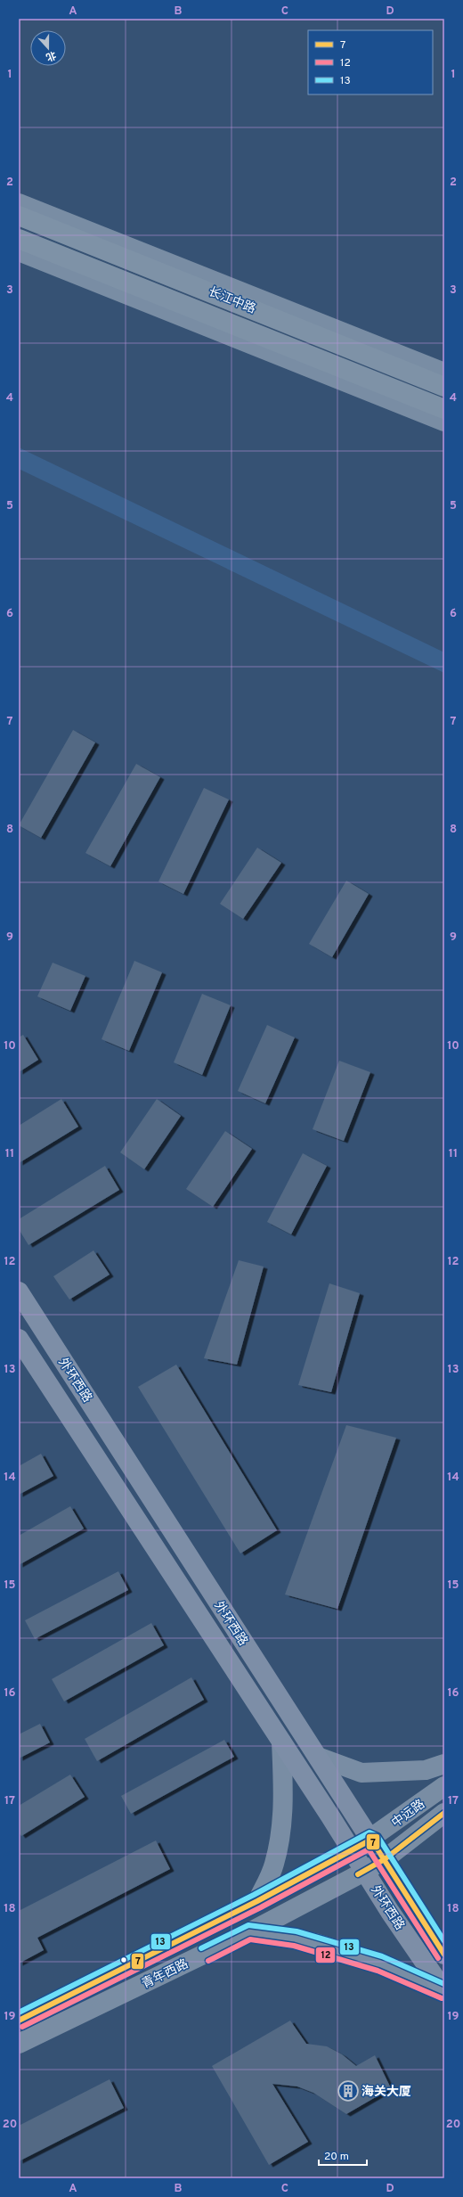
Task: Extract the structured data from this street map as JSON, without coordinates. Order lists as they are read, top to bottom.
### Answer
{
  "streets": {
    "highway": ["长江中路"],
    "main road": ["外环西路", "中远路", "青年西路"]
  },
  "crossings": [
    ["外环西路", "中远路"],
    ["外环西路", "青年西路"],
    ["中远路", "青年西路"]
  ],
  "places": {
    "building": ["海关大厦"]
  },
  "lines": ["transit line 7", "transit line 13", "transit line 12"],
  "legend": ["7", "12", "13"],
  "scale_bar": "20 m",
  "north": "bottom",
  "grid": {
    "columns": [
      "A",
      "B",
      "C",
      "D"
    ],
    "rows": [
      "1",
      "2",
      "3",
      "4",
      "5",
      "6",
      "7",
      "8",
      "9",
      "10",
      "11",
      "12",
      "13",
      "14",
      "15",
      "16",
      "17",
      "18",
      "19",
      "20"
    ]
  }
}
